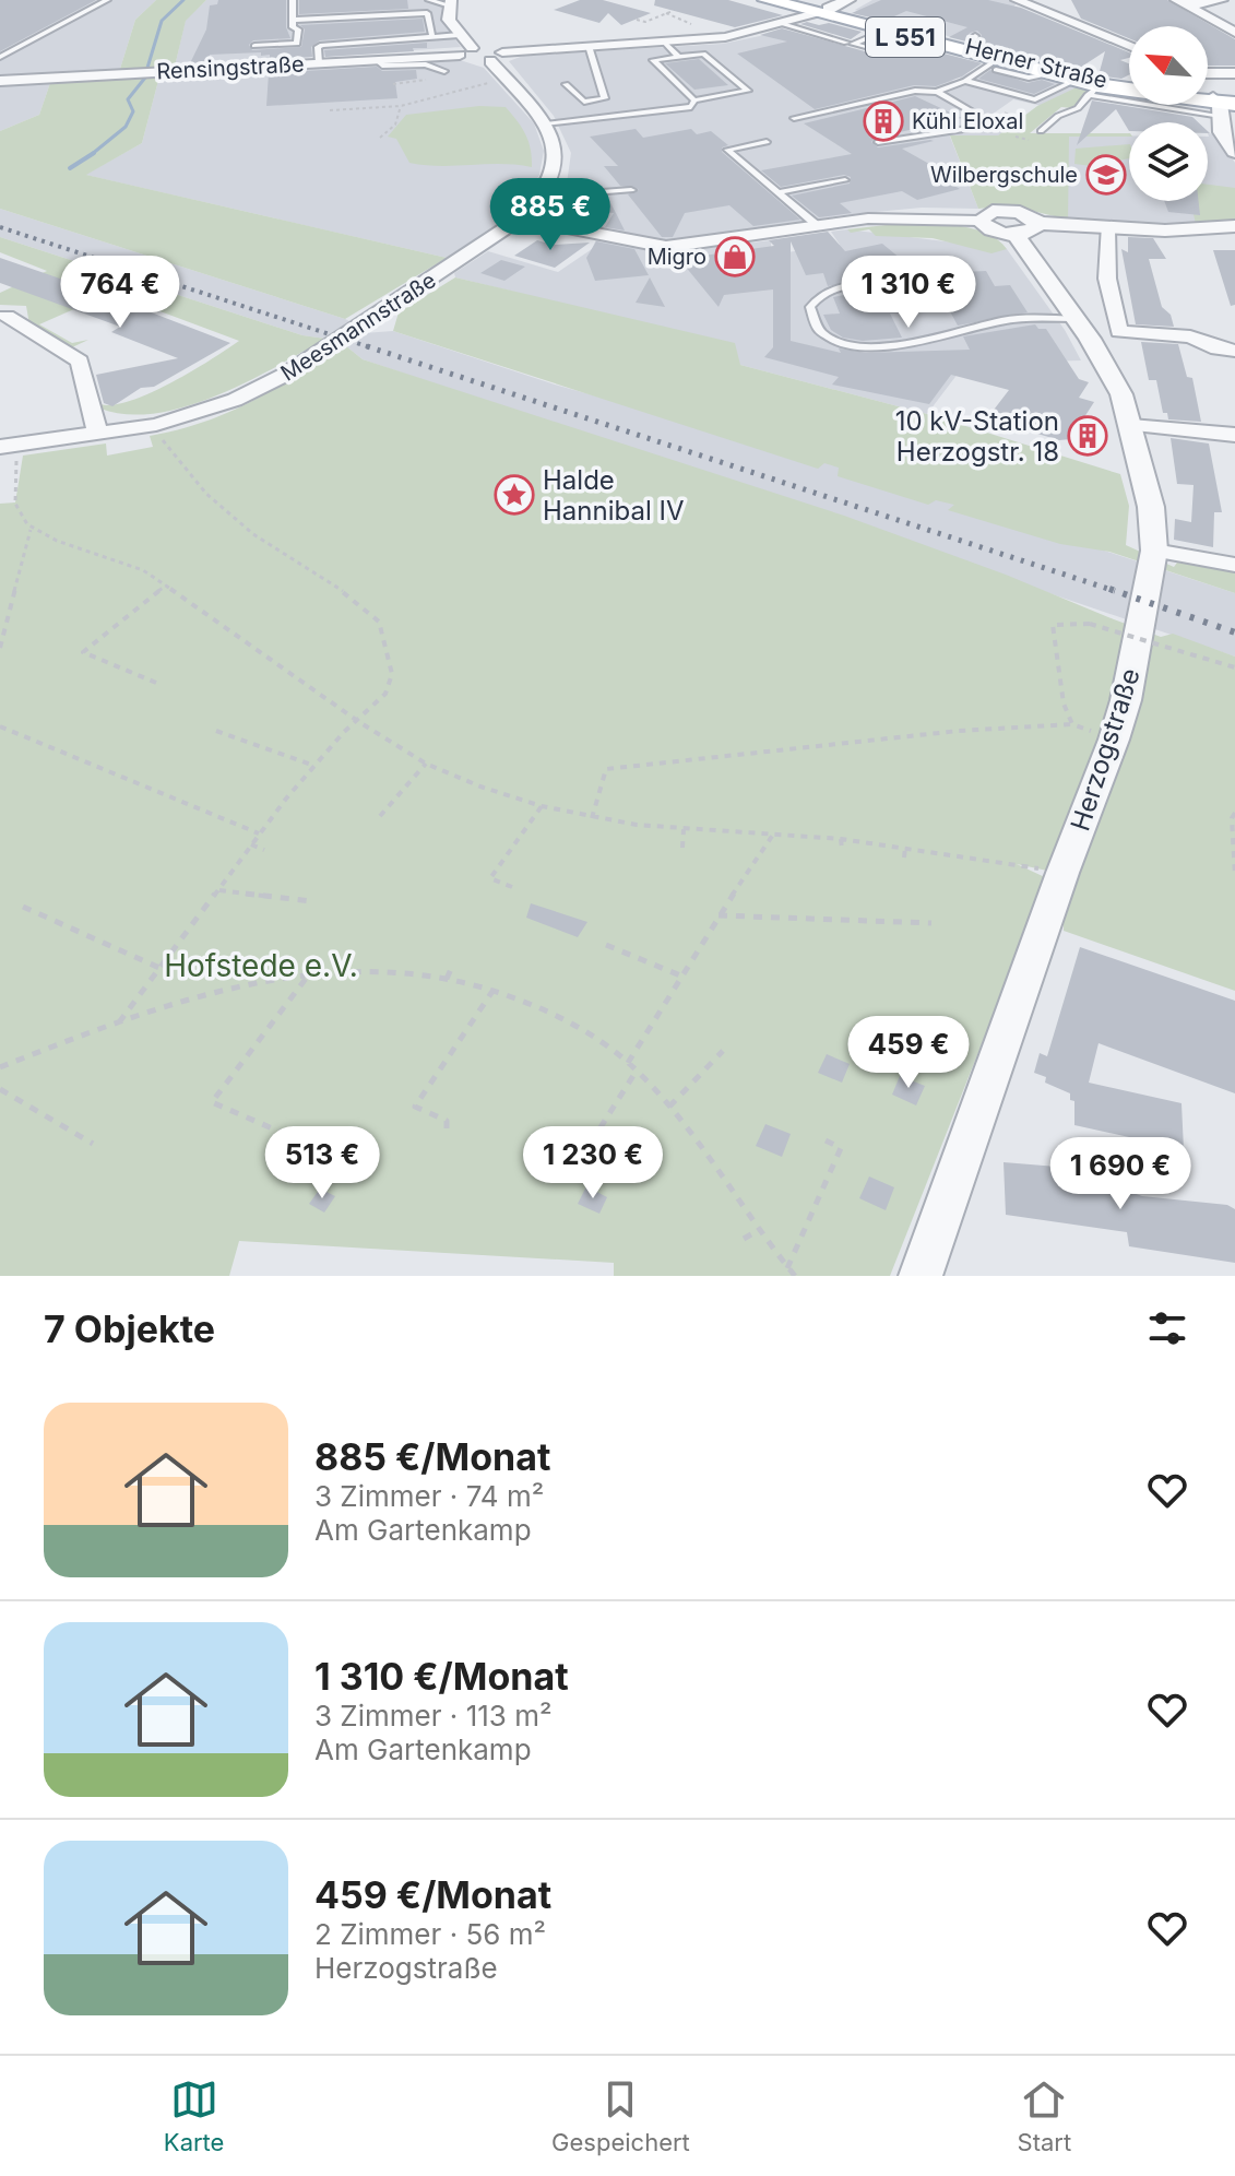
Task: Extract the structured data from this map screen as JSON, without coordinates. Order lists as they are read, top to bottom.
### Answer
{
  "streets": {
    "main road": ["L 551", "Herner Straße"],
    "street": ["Rensingstraße", "Meesmannstraße", "Herzogstraße"]
  },
  "crossings": [
    ["Herner Straße", "Rensingstraße"],
    ["Rensingstraße", "Meesmannstraße"]
  ],
  "parks": ["Hofstede e.V."],
  "places": {
    "building": ["Kühl Eloxal", "10 kV-Station Herzogstr. 18"],
    "school or university": ["Wilbergschule"],
    "shop": ["Migro"],
    "place": ["Halde Hannibal IV"]
  },
  "north": "top left",
  "page": {
    "price": [
      "885 €",
      "764 €",
      "1 310 €",
      "459 €",
      "513 €",
      "1 230 €",
      "1 690 €"
    ],
    "heading": "7 Objekte",
    "list": [
      {
        "name": "885 €/Monat",
        "note": "3 Zimmer · 74 m² · Am Gartenkamp"
      },
      {
        "name": "1 310 €/Monat",
        "note": "3 Zimmer · 113 m² · Am Gartenkamp"
      },
      {
        "name": "459 €/Monat",
        "note": "2 Zimmer · 56 m² · Herzogstraße"
      }
    ],
    "tabs": ["Karte", "Gespeichert", "Start"]
  }
}
